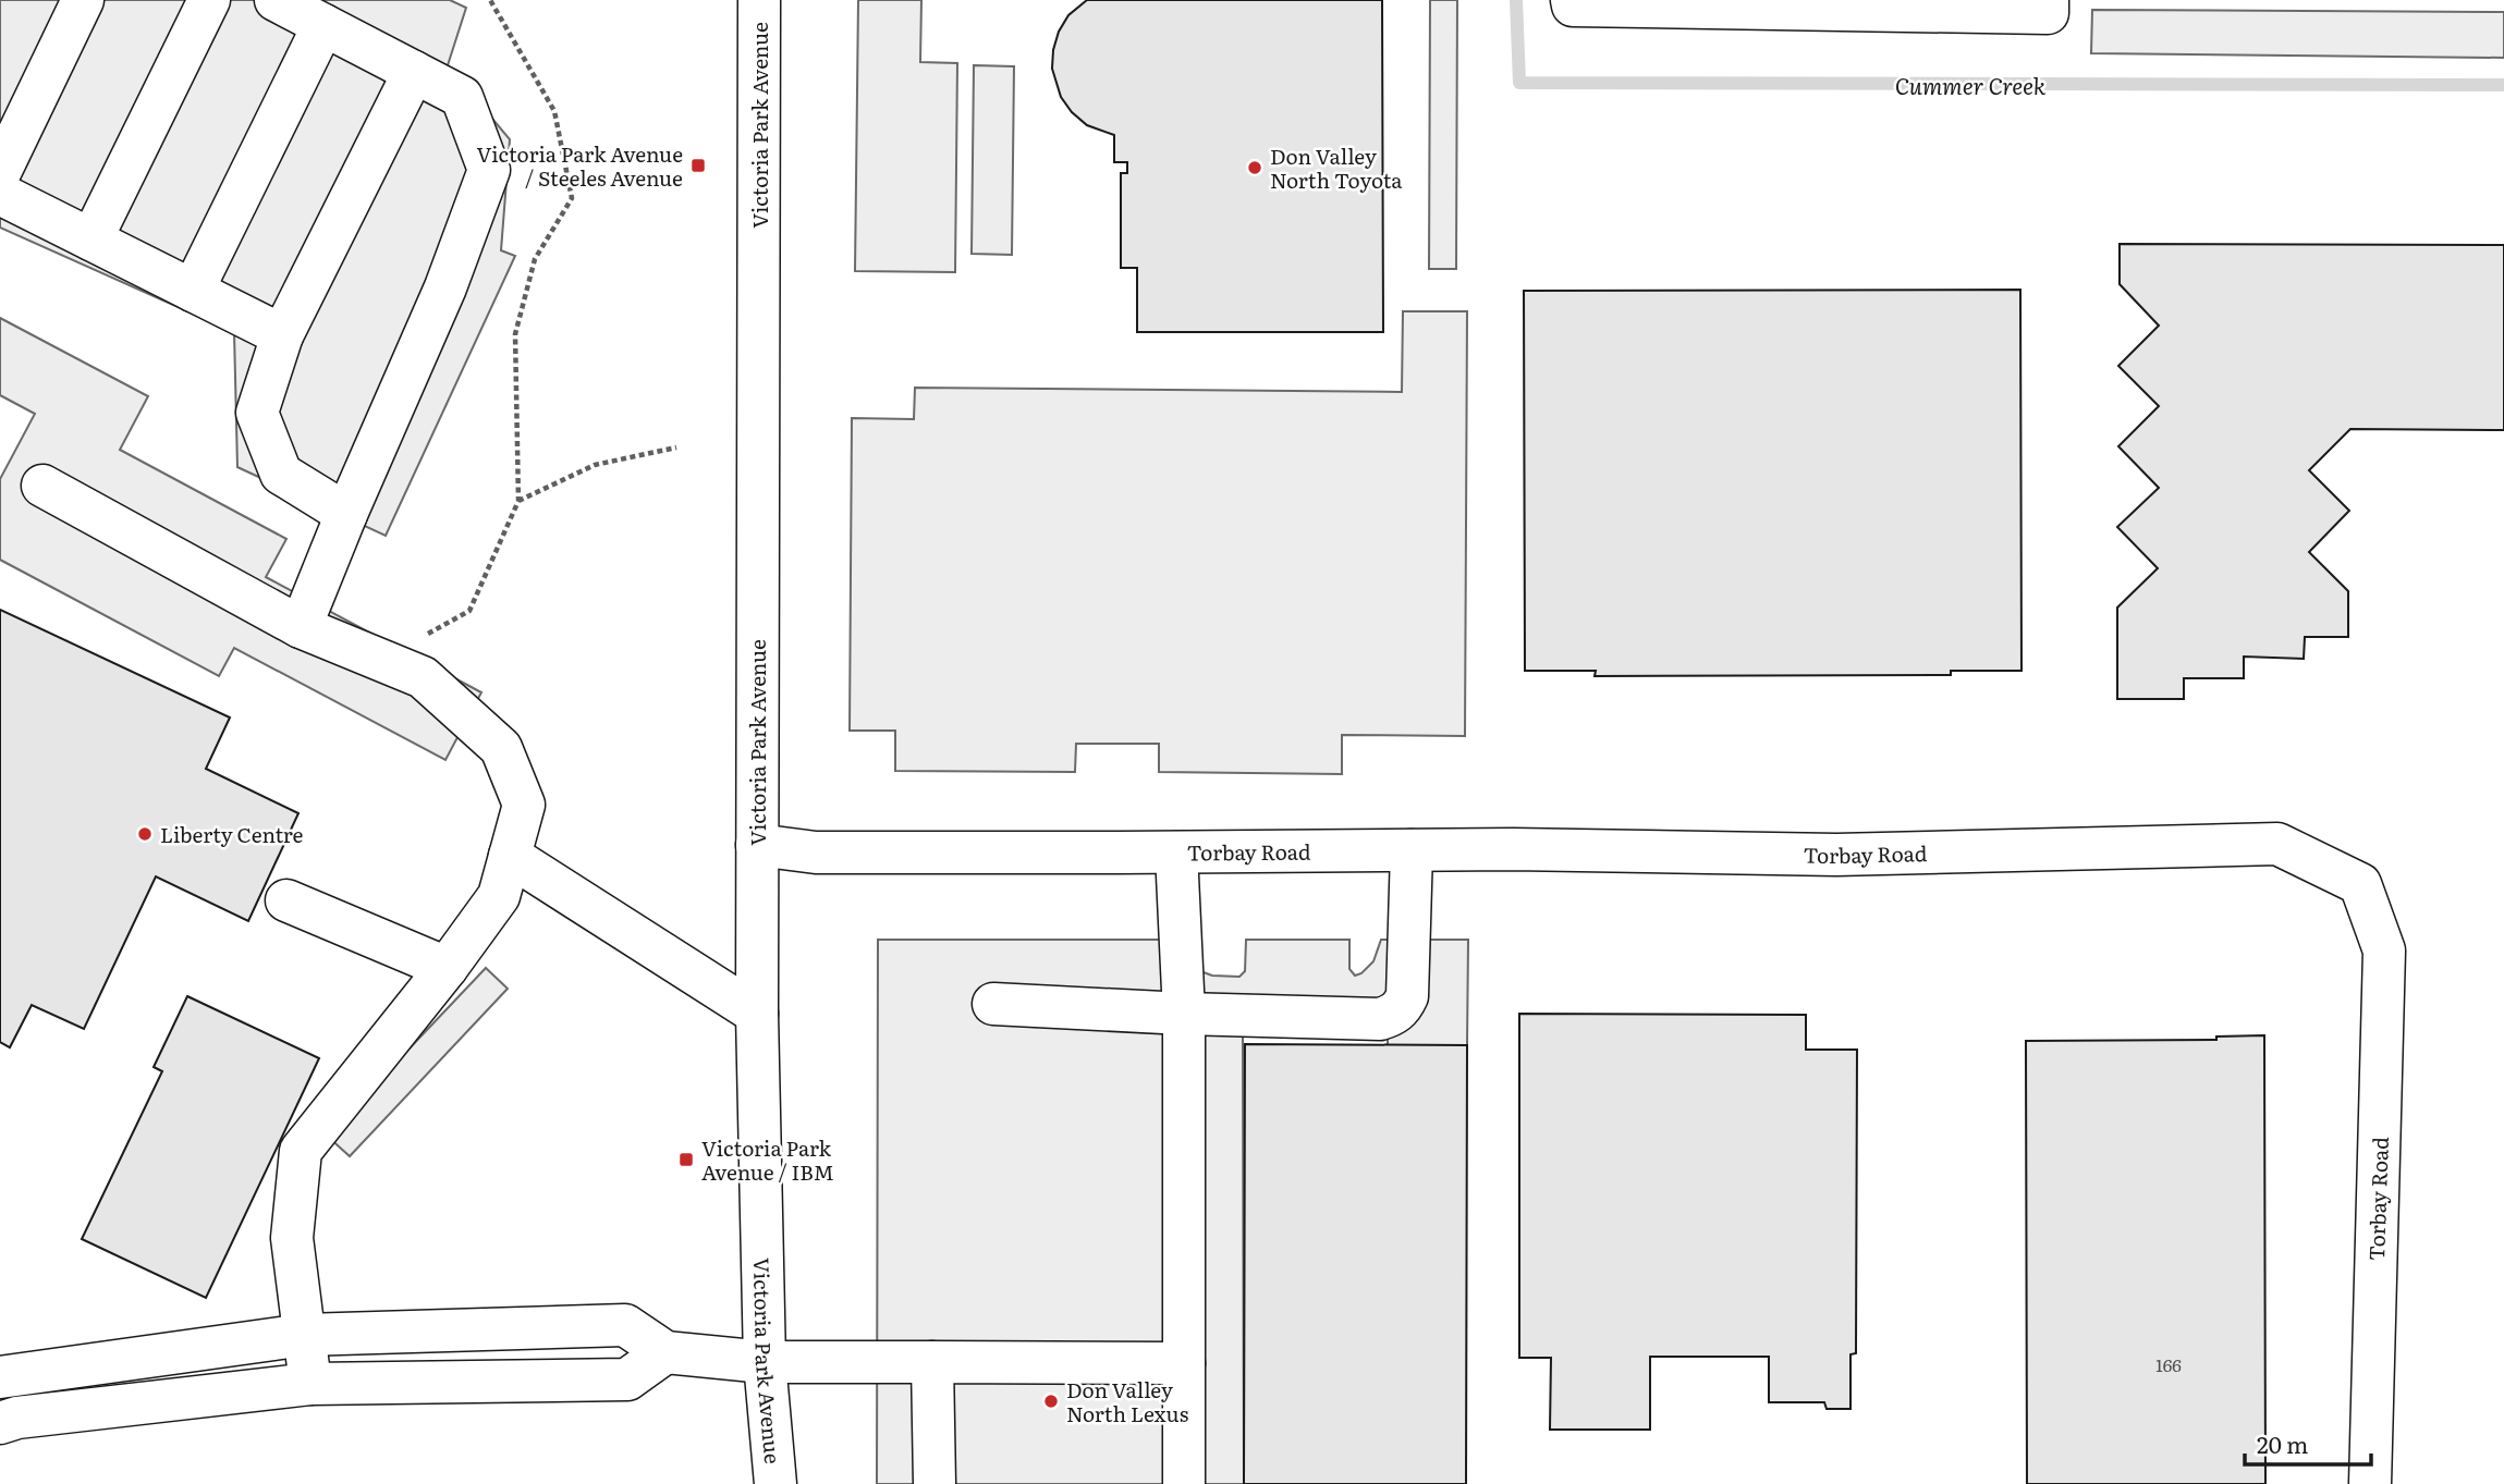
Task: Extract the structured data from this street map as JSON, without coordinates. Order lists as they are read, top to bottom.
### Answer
{
  "streets": {
    "street": ["Victoria Park Avenue", "Torbay Road"]
  },
  "crossings": [
    ["Victoria Park Avenue", "Torbay Road"]
  ],
  "water": ["Cummer Creek"],
  "places": {
    "transit": ["Victoria Park Avenue / Steeles Avenue", "Victoria Park Avenue / IBM"],
    "other": ["Don Valley North Toyota", "Liberty Centre", "Don Valley North Lexus"]
  },
  "house_numbers": ["166"],
  "scale_bar": "20 m"
}
